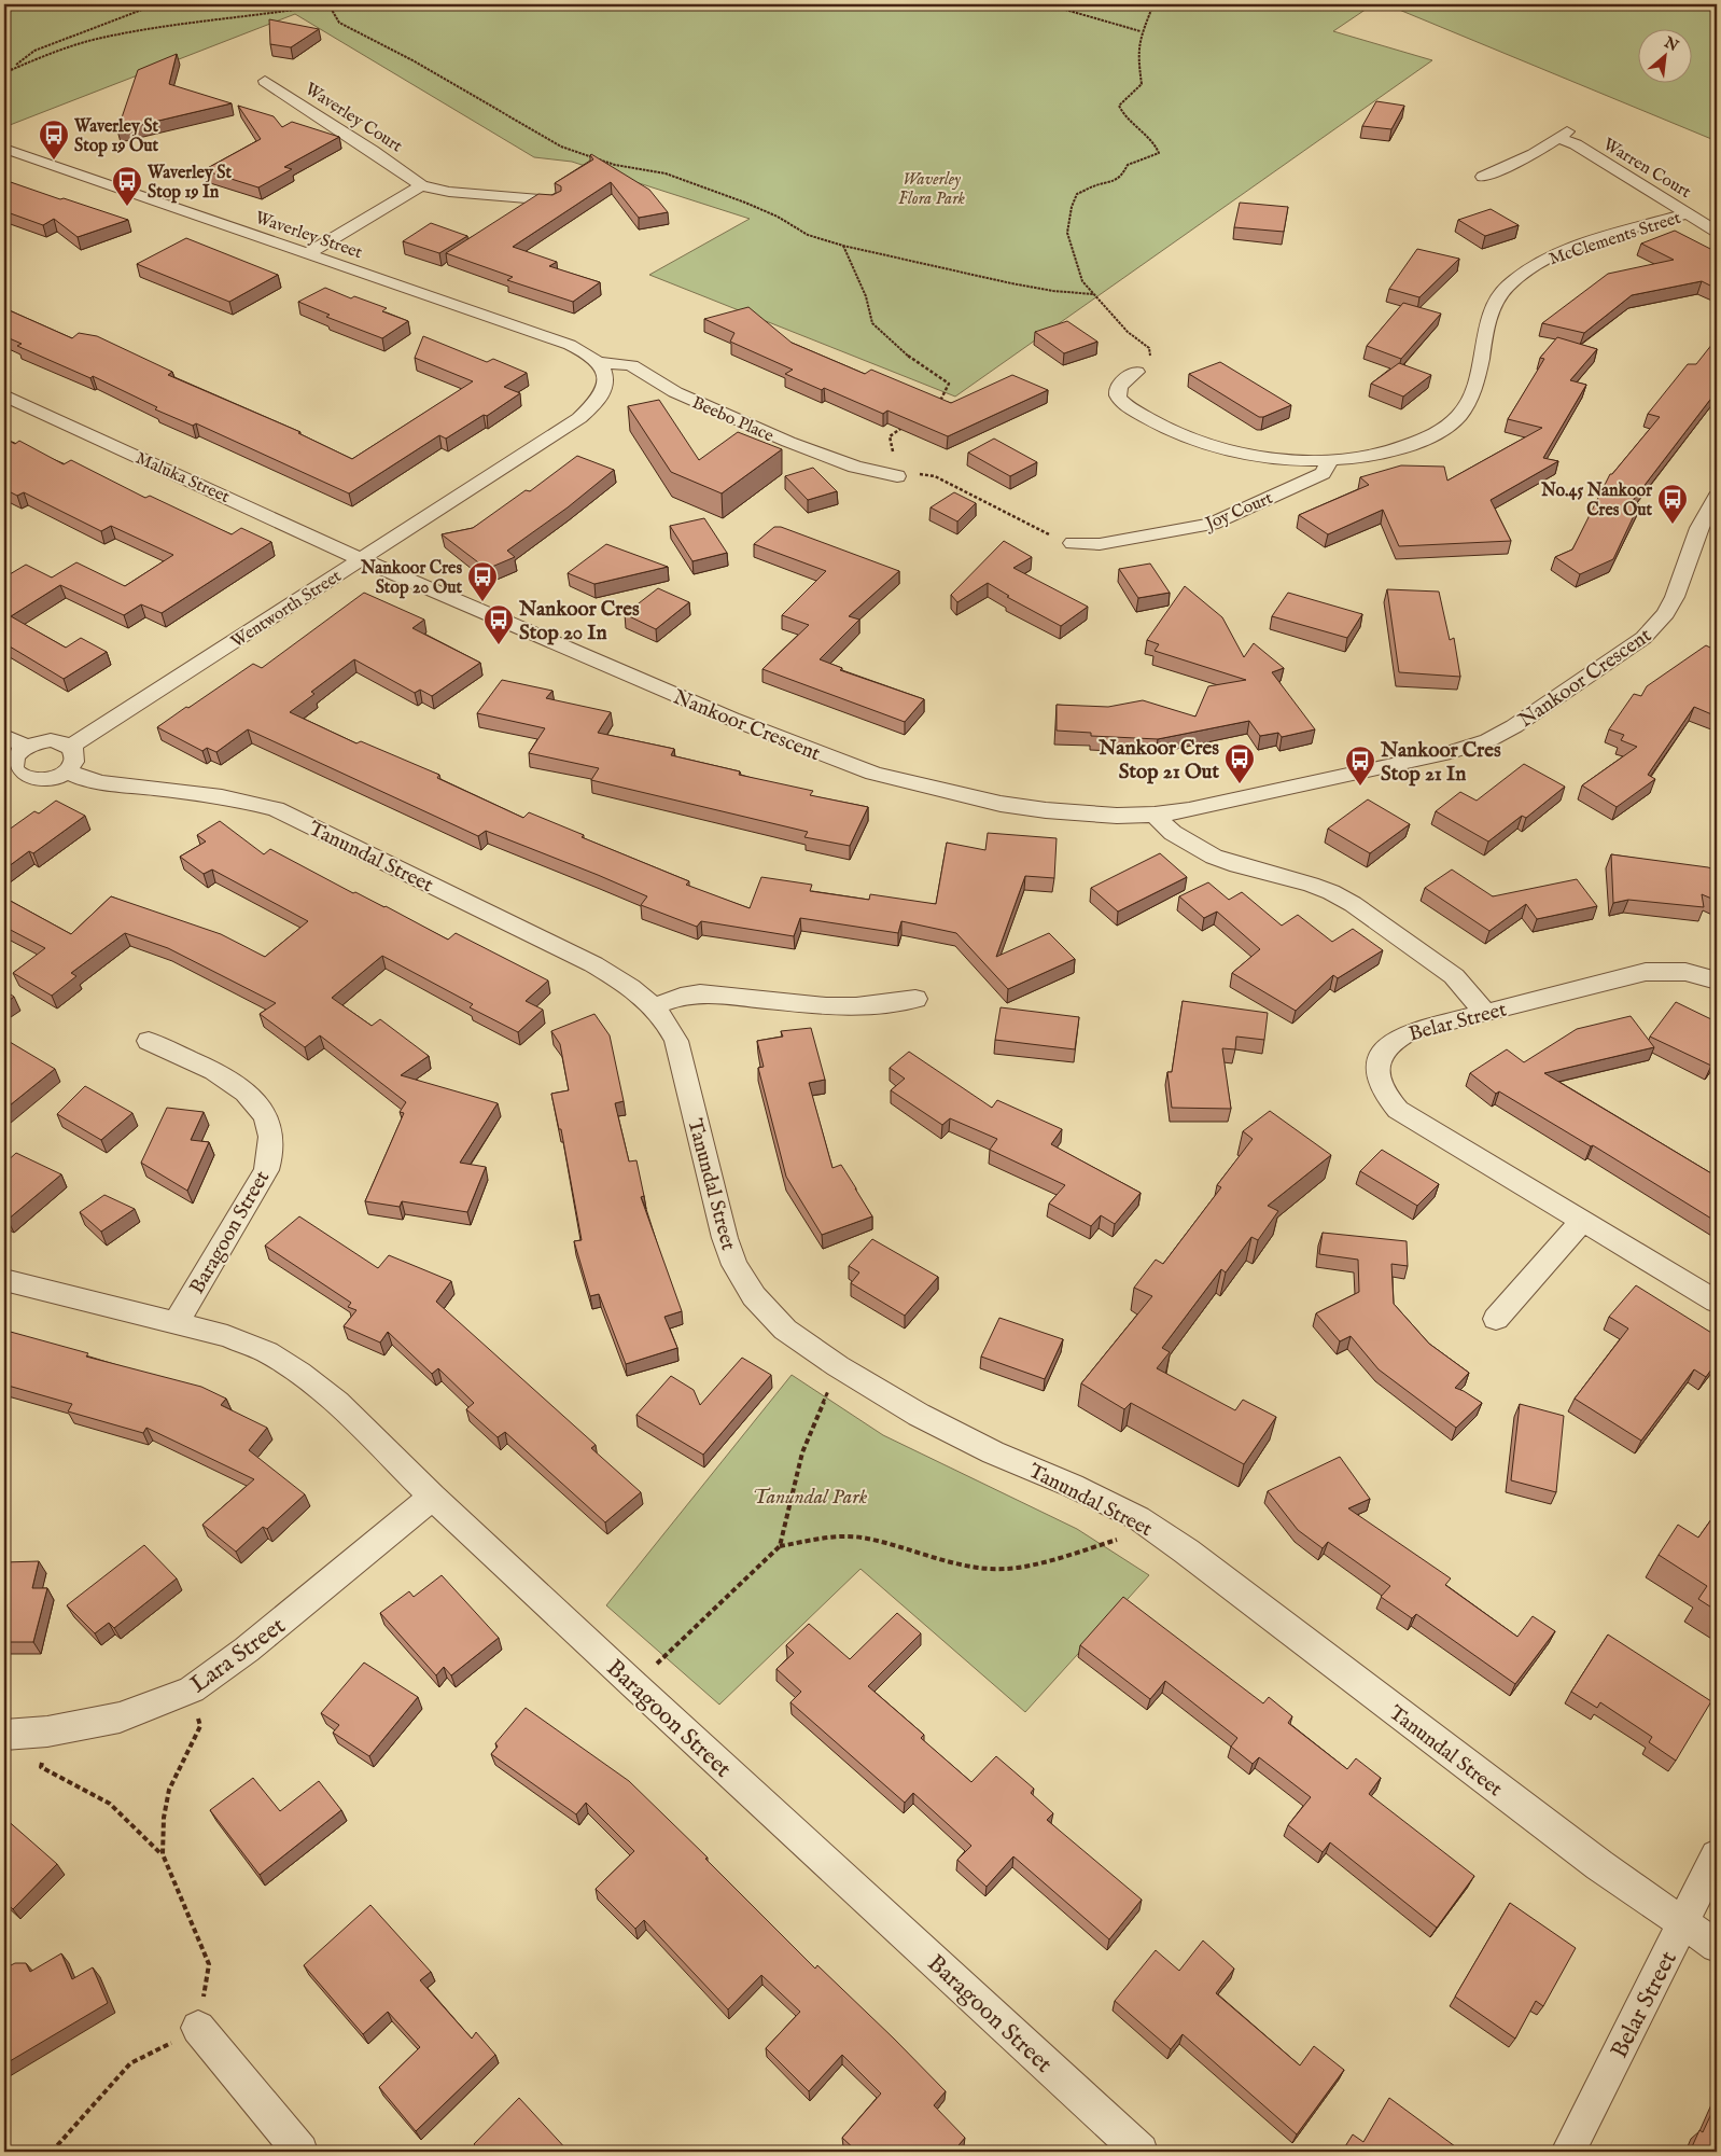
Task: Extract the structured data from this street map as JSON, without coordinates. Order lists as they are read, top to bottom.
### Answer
{
  "streets": {
    "street": [
      "Waverley Court",
      "Warren Court",
      "Waverley Street",
      "McClements Street",
      "Beebo Place",
      "Maluka Street",
      "Joy Court",
      "Wentworth Street",
      "Nankoor Crescent",
      "Tanundal Street",
      "Belar Street",
      "Baragoon Street",
      "Lara Street"
    ]
  },
  "crossings": [
    ["Warren Court", "McClements Street"],
    ["Waverley Street", "Beebo Place"],
    ["Waverley Street", "Wentworth Street"],
    ["McClements Street", "Joy Court"],
    ["Beebo Place", "Wentworth Street"],
    ["Maluka Street", "Wentworth Street"],
    ["Maluka Street", "Nankoor Crescent"],
    ["Wentworth Street", "Nankoor Crescent"],
    ["Wentworth Street", "Tanundal Street"],
    ["Tanundal Street", "Belar Street"],
    ["Baragoon Street", "Lara Street"]
  ],
  "parks": ["Waverley Flora Park", "Tanundal Park"],
  "places": {
    "bus stop": [
      "Waverley St Stop 19 Out",
      "Waverley St Stop 19 In",
      "No.45 Nankoor Cres Out",
      "Nankoor Cres Stop 20 Out",
      "Nankoor Cres Stop 20 In",
      "Nankoor Cres Stop 21 Out",
      "Nankoor Cres Stop 21 In"
    ]
  },
  "north": "top right"
}
